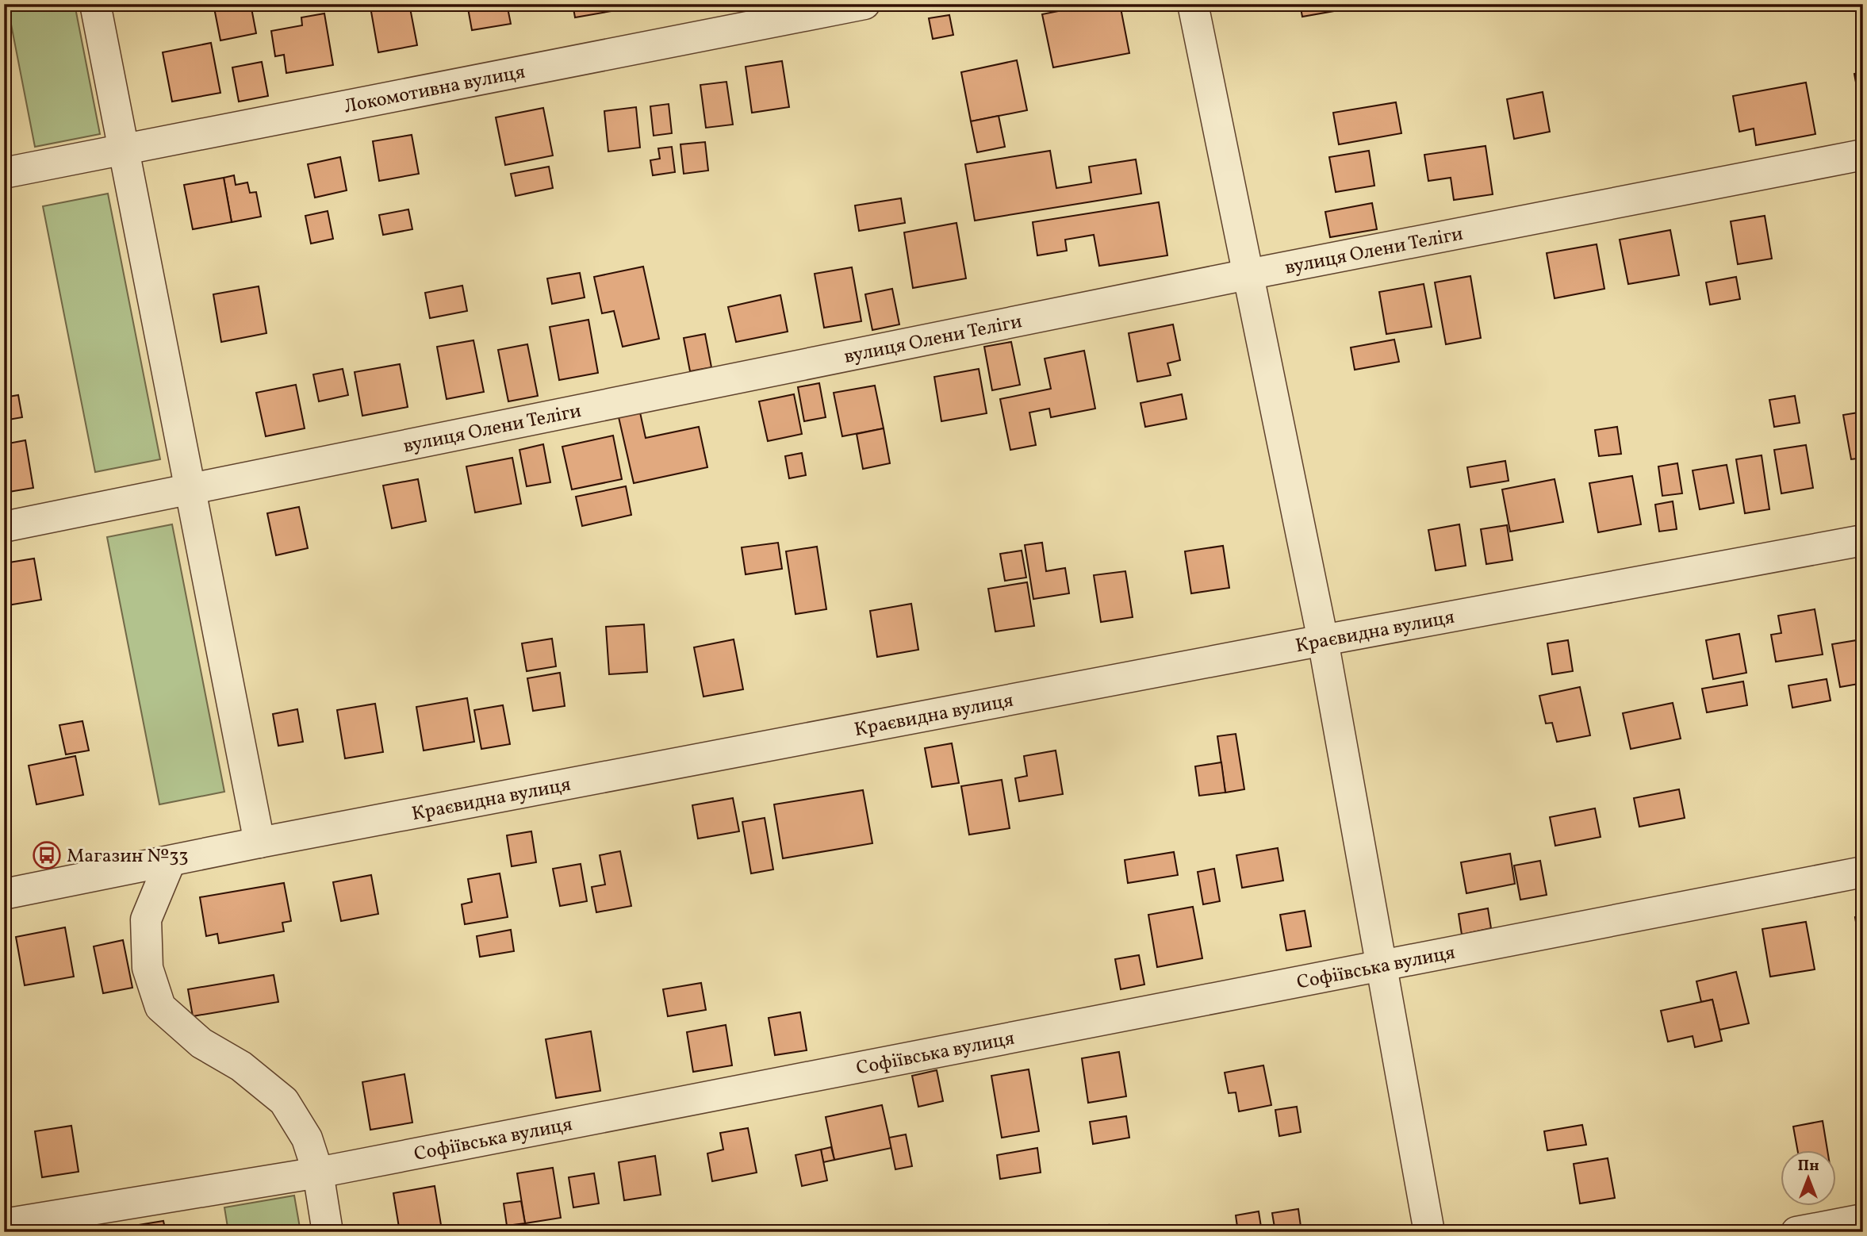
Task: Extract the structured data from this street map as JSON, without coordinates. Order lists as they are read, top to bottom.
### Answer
{
  "streets": {
    "street": [
      "Локомотивна вулиця",
      "вулиця Олени Теліги",
      "Краєвидна вулиця",
      "Софіївська вулиця"
    ]
  },
  "places": {
    "bus stop": ["Магазин №33"]
  },
  "north": "top"
}
